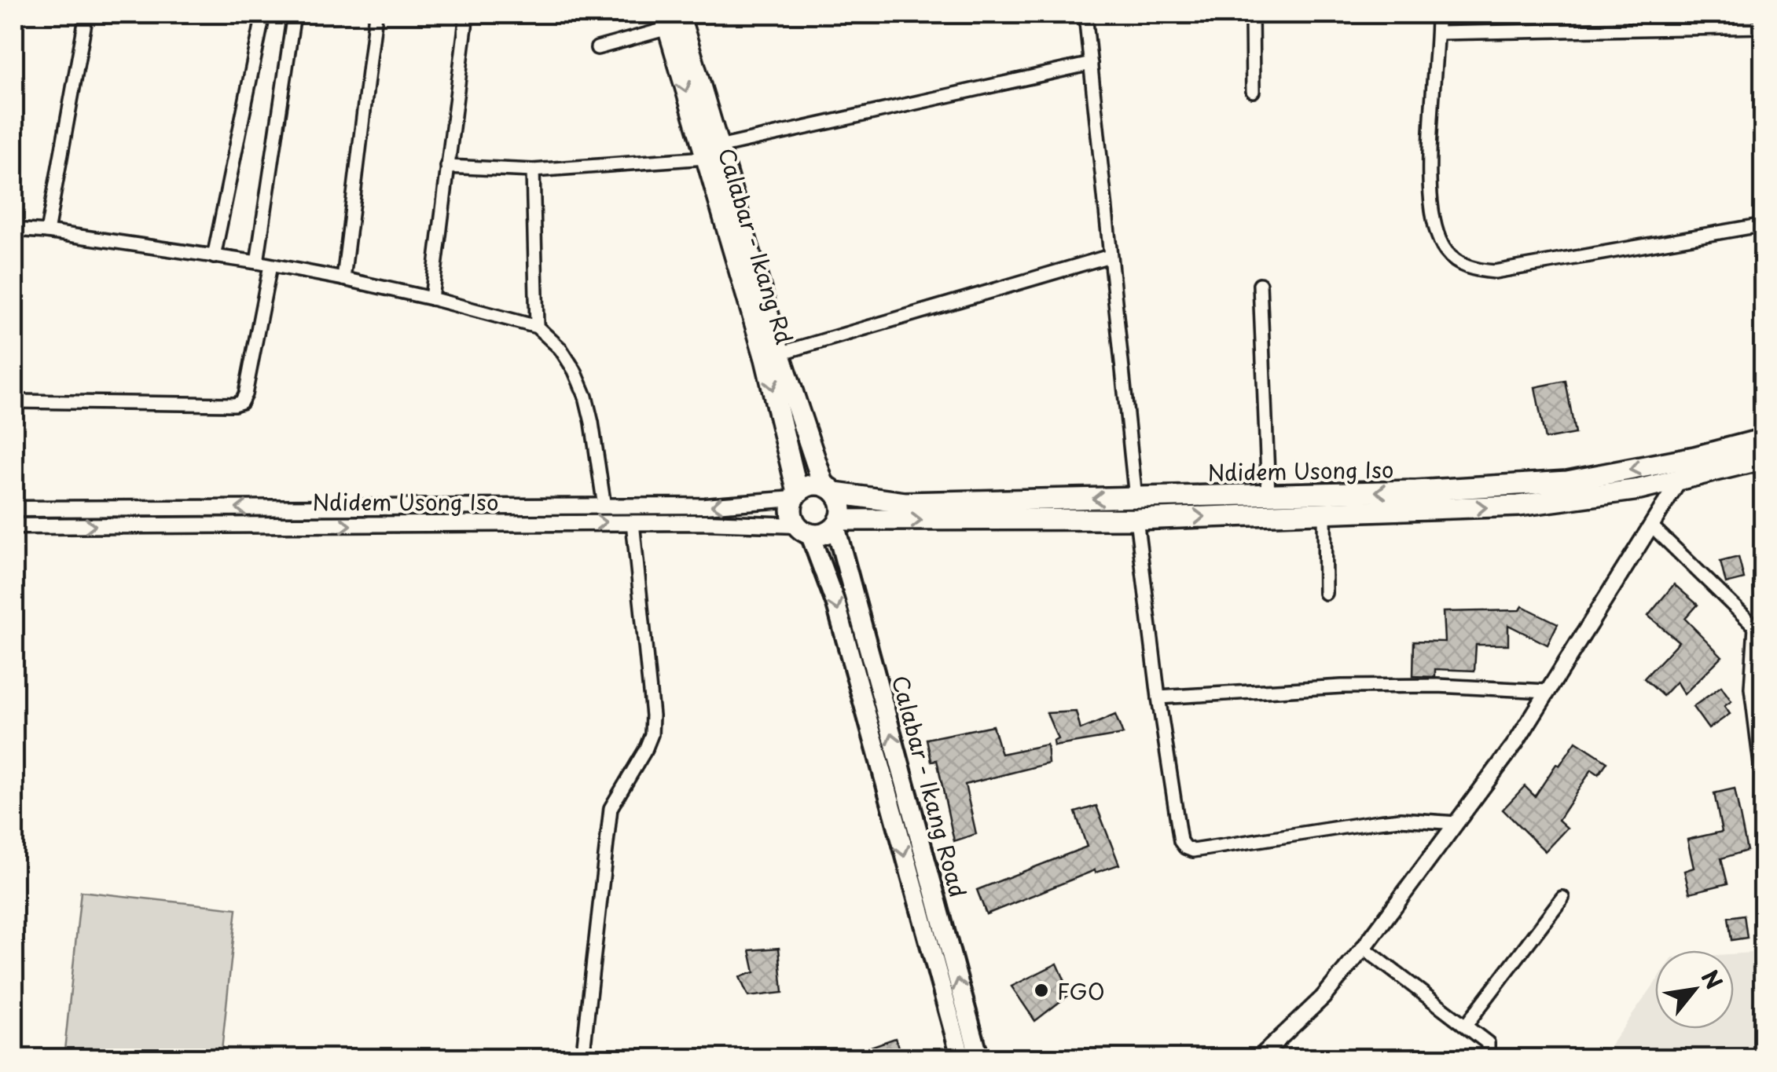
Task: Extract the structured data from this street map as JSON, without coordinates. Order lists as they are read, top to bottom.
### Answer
{
  "streets": {
    "highway": ["Calabar - Ikang Rd", "Ndidem Usong Iso"],
    "main road": ["Calabar - Ikang Road"]
  },
  "crossings": [
    ["Calabar - Ikang Rd", "Ndidem Usong Iso"],
    ["Calabar - Ikang Rd", "Calabar - Ikang Road"],
    ["Ndidem Usong Iso", "Calabar - Ikang Road"]
  ],
  "places": ["FGO"],
  "north": "top right"
}
